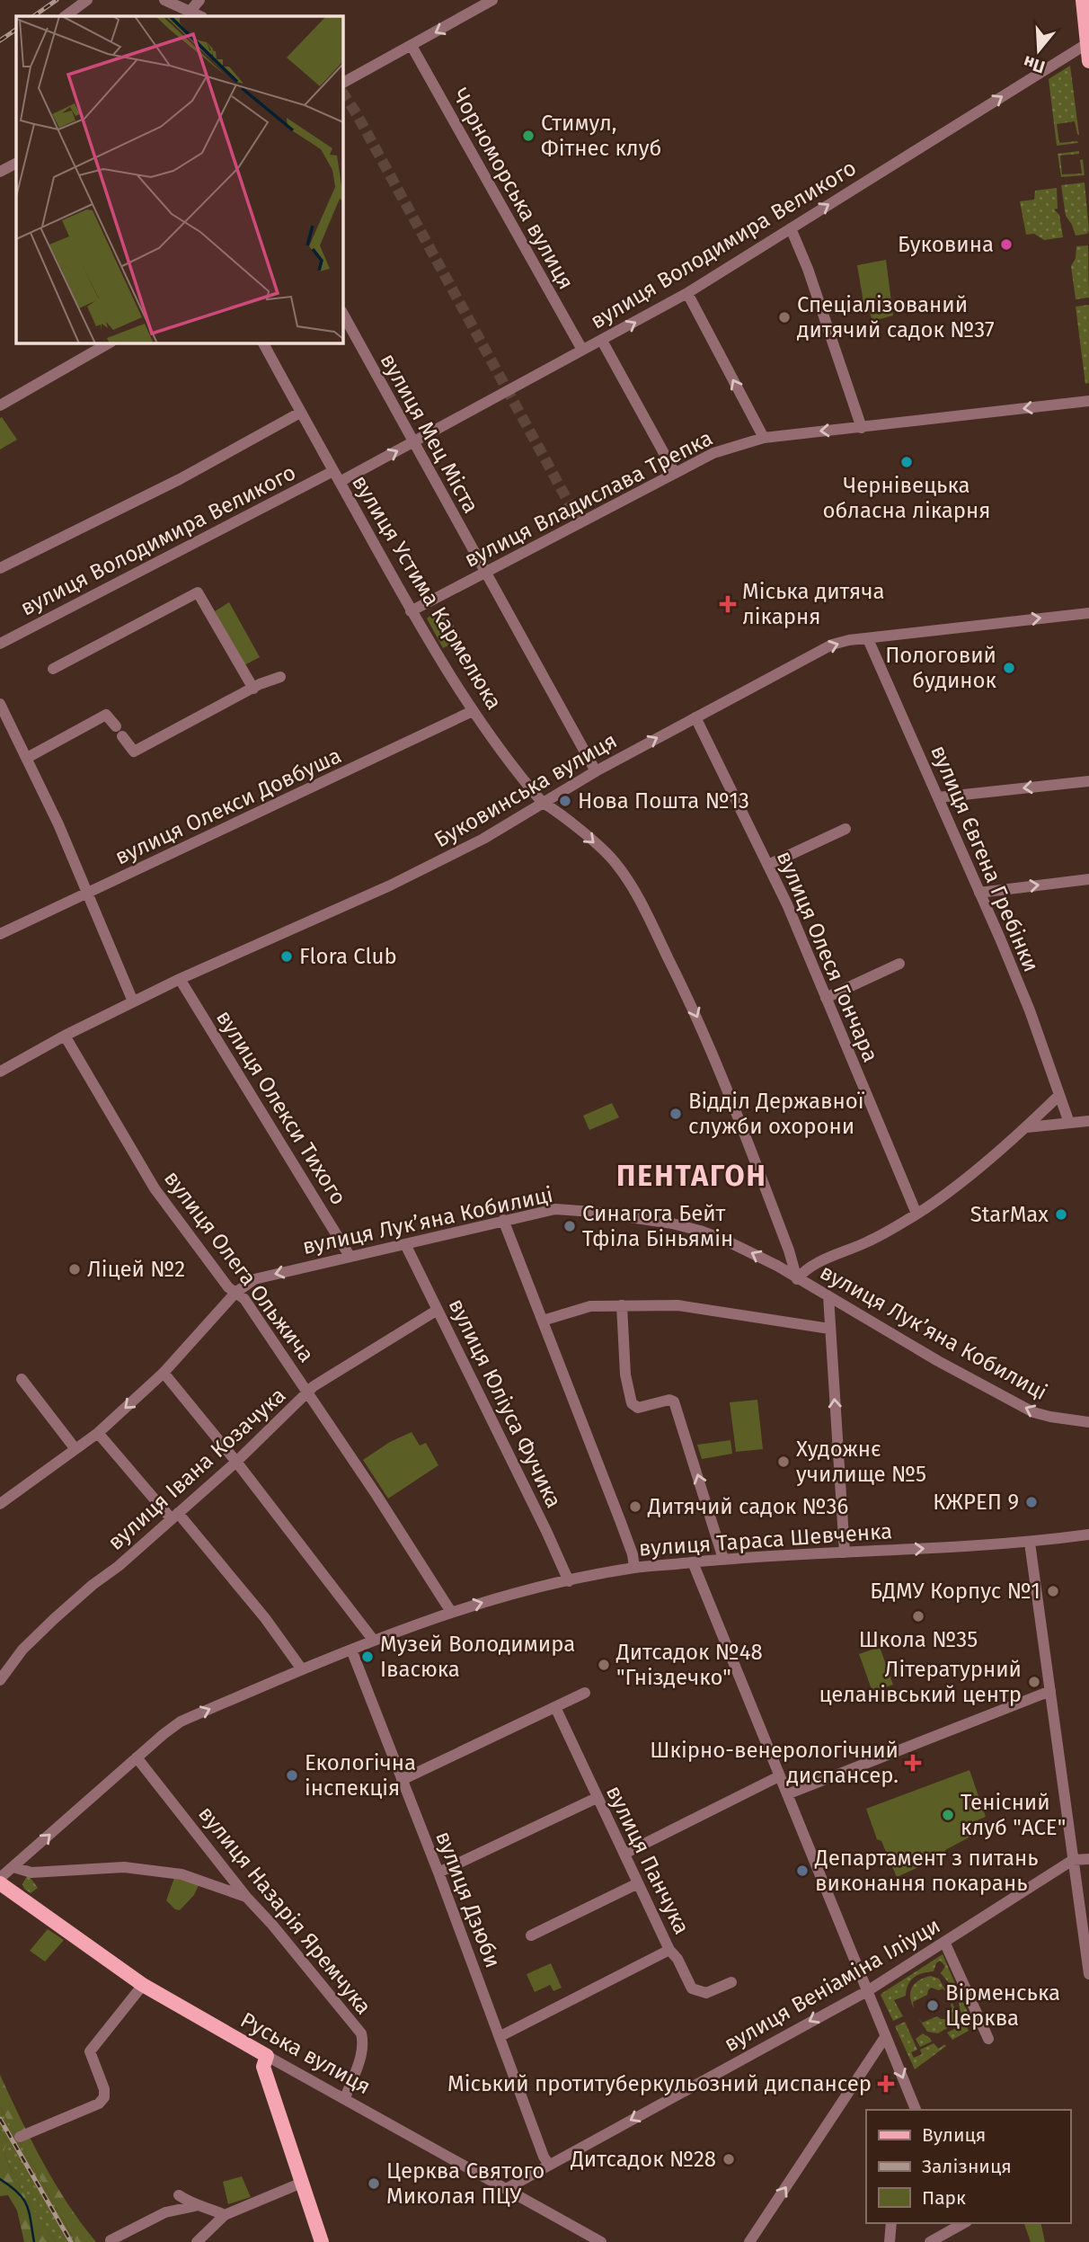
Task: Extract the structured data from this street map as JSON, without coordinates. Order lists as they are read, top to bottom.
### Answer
{
  "streets": {
    "main road": ["Руська вулиця"],
    "street": [
      "Чорноморська вулиця",
      "вулиця Володимира Великого",
      "вулиця Мец Міста",
      "вулиця Владислава Трепка",
      "вулиця Устима Кармелюка",
      "Буковинська вулиця",
      "вулиця Олекси Довбуша",
      "вулиця Євгена Гребінки",
      "вулиця Олеся Гончара",
      "вулиця Олекси Тихого",
      "вулиця Лукʼяна Кобилиці",
      "вулиця Олега Ольжича",
      "вулиця Юліуса Фучика",
      "вулиця Івана Козачука",
      "вулиця Тараса Шевченка",
      "вулиця Панчука",
      "вулиця Дзюби",
      "вулиця Назарія Яремчука",
      "вулиця Веніаміна Іліуци"
    ]
  },
  "crossings": [
    ["Чорноморська вулиця", "вулиця Володимира Великого"],
    ["вулиця Володимира Великого", "вулиця Мец Міста"],
    ["вулиця Володимира Великого", "вулиця Устима Кармелюка"],
    ["вулиця Мец Міста", "вулиця Владислава Трепка"],
    ["вулиця Мец Міста", "Буковинська вулиця"],
    ["вулиця Владислава Трепка", "вулиця Устима Кармелюка"],
    ["вулиця Устима Кармелюка", "Буковинська вулиця"],
    ["вулиця Устима Кармелюка", "вулиця Олекси Довбуша"],
    ["вулиця Устима Кармелюка", "вулиця Лукʼяна Кобилиці"],
    ["Буковинська вулиця", "вулиця Євгена Гребінки"],
    ["Буковинська вулиця", "вулиця Олеся Гончара"],
    ["Буковинська вулиця", "вулиця Олекси Тихого"],
    ["Буковинська вулиця", "вулиця Олега Ольжича"],
    ["вулиця Олекси Тихого", "вулиця Лукʼяна Кобилиці"],
    ["вулиця Лукʼяна Кобилиці", "вулиця Олега Ольжича"],
    ["вулиця Лукʼяна Кобилиці", "вулиця Юліуса Фучика"],
    ["вулиця Олега Ольжича", "вулиця Івана Козачука"],
    ["вулиця Олега Ольжича", "вулиця Тараса Шевченка"],
    ["вулиця Юліуса Фучика", "вулиця Івана Козачука"],
    ["вулиця Юліуса Фучика", "вулиця Тараса Шевченка"],
    ["вулиця Тараса Шевченка", "вулиця Дзюби"],
    ["вулиця Тараса Шевченка", "вулиця Назарія Яремчука"],
    ["вулиця Дзюби", "вулиця Веніаміна Іліуци"],
    ["вулиця Назарія Яремчука", "Руська вулиця"],
    ["вулиця Веніаміна Іліуци", "Руська вулиця"]
  ],
  "one_way": [
    "вулиця Володимира Великого",
    "вулиця Владислава Трепка",
    "вулиця Устима Кармелюка",
    "Буковинська вулиця",
    "вулиця Лукʼяна Кобилиці",
    "вулиця Тараса Шевченка",
    "вулиця Веніаміна Іліуци"
  ],
  "districts": ["ПЕНТАГОН"],
  "places": {
    "other": [
      "Стимул, Фітнес клуб",
      "Буковина",
      "Спеціалізований дитячий садок №37",
      "Чернівецька обласна лікарня",
      "Пологовий будинок",
      "Нова Пошта №13",
      "Flora Club",
      "Відділ Державної служби охорони",
      "StarMax",
      "Синагога Бейт Тфіла Біньямін",
      "Ліцей №2",
      "Художнє училище №5",
      "КЖРЕП 9",
      "Дитячий садок №36",
      "БДМУ Корпус №1",
      "Школа №35",
      "Музей Володимира Івасюка",
      "Дитсадок №48 \"Гніздечко\"",
      "Літературний целанівський центр",
      "Екологічна інспекція",
      "Тенісний клуб \"ACE\"",
      "Департамент з питань виконання покарань",
      "Вірменська Церква",
      "Дитсадок №28",
      "Церква Святого Миколая ПЦУ"
    ],
    "health": ["Міська дитяча лікарня", "Шкірно-венерологічний диспансер.", "Міський протитуберкульозний диспансер"]
  },
  "legend": ["Вулиця", "Залізниця", "Парк"],
  "north": "bottom"
}
